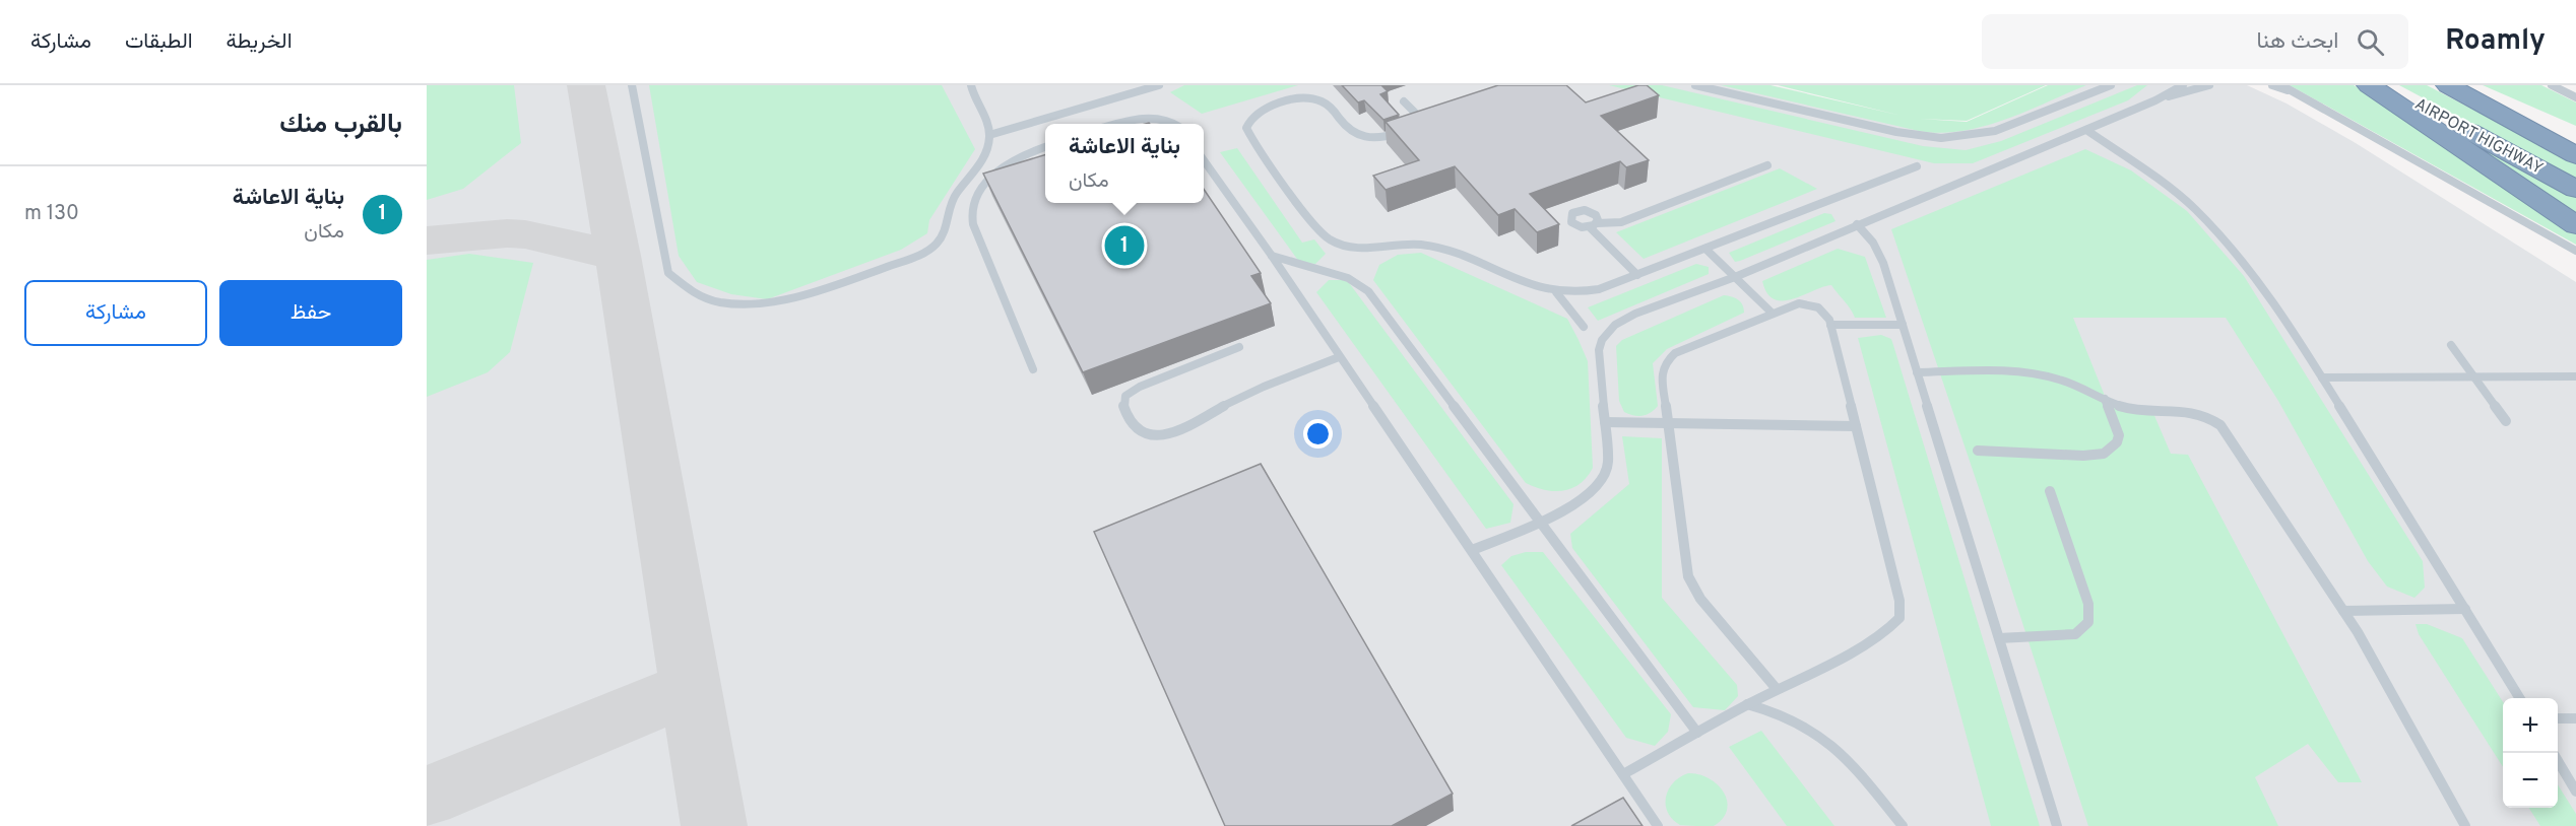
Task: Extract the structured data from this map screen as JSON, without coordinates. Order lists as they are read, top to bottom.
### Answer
{
  "streets": {
    "highway": ["AIRPORT HIGHWAY"]
  },
  "page": {
    "header": "Roamly",
    "search": "ابحث هنا",
    "nav": ["الخريطة", "الطبقات", "مشاركة"],
    "heading": "بالقرب منك",
    "popup": ["بناية الاعاشة", "مكان"],
    "list": [
      {
        "mark": "1",
        "name": "بناية الاعاشة",
        "note": "مكان",
        "value": "130 m"
      }
    ],
    "pins": "1",
    "buttons": ["حفظ", "مشاركة"],
    "map_buttons": ["+", "−"]
  }
}
